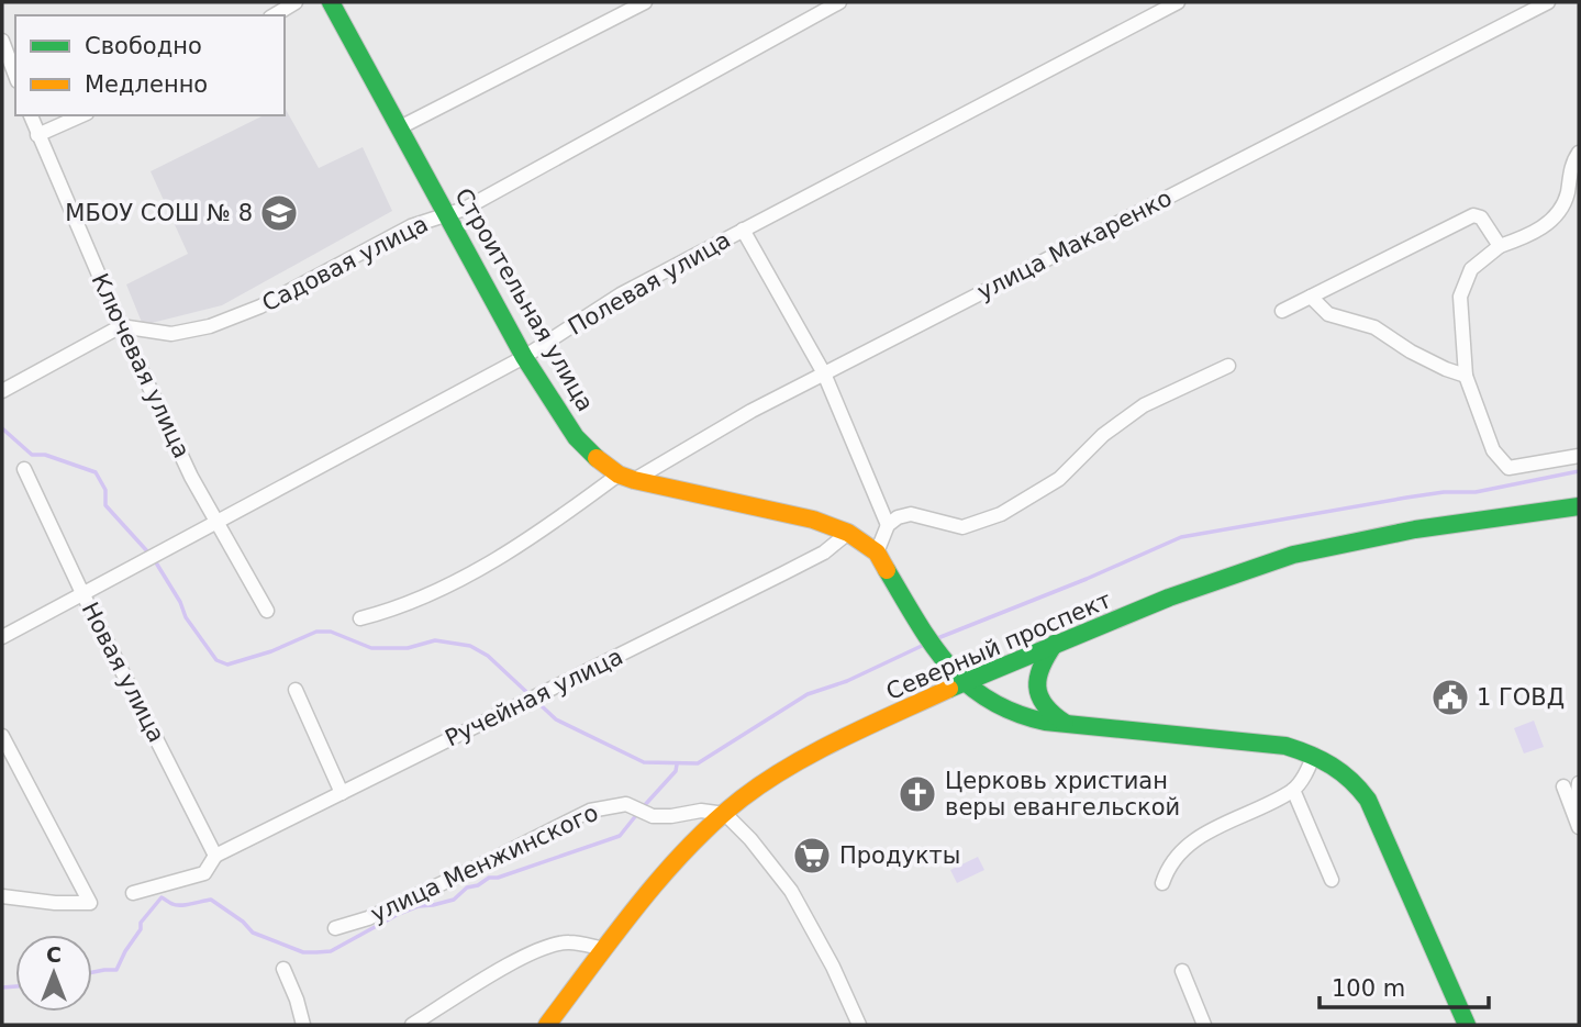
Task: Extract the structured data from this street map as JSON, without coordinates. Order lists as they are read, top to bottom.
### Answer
{
  "streets": {
    "main road": ["Строительная улица", "Северный проспект"],
    "street": [
      "улица Макаренко",
      "Садовая улица",
      "Полевая улица",
      "Ключевая улица",
      "Новая улица",
      "Ручейная улица",
      "улица Менжинского"
    ]
  },
  "crossings": [
    ["улица Макаренко", "Строительная улица"],
    ["Садовая улица", "Строительная улица"],
    ["Садовая улица", "Ключевая улица"],
    ["Полевая улица", "Строительная улица"],
    ["Полевая улица", "Ключевая улица"],
    ["Полевая улица", "Новая улица"],
    ["Строительная улица", "Северный проспект"],
    ["Строительная улица", "Ручейная улица"],
    ["Северный проспект", "улица Менжинского"],
    ["Новая улица", "Ручейная улица"]
  ],
  "places": {
    "school or university": ["МБОУ СОШ № 8"],
    "public building": ["1 ГОВД"],
    "church": ["Церковь христиан веры евангельской"],
    "supermarket": ["Продукты"]
  },
  "legend": ["Свободно", "Медленно"],
  "scale_bar": "100 m",
  "north": "top"
}
